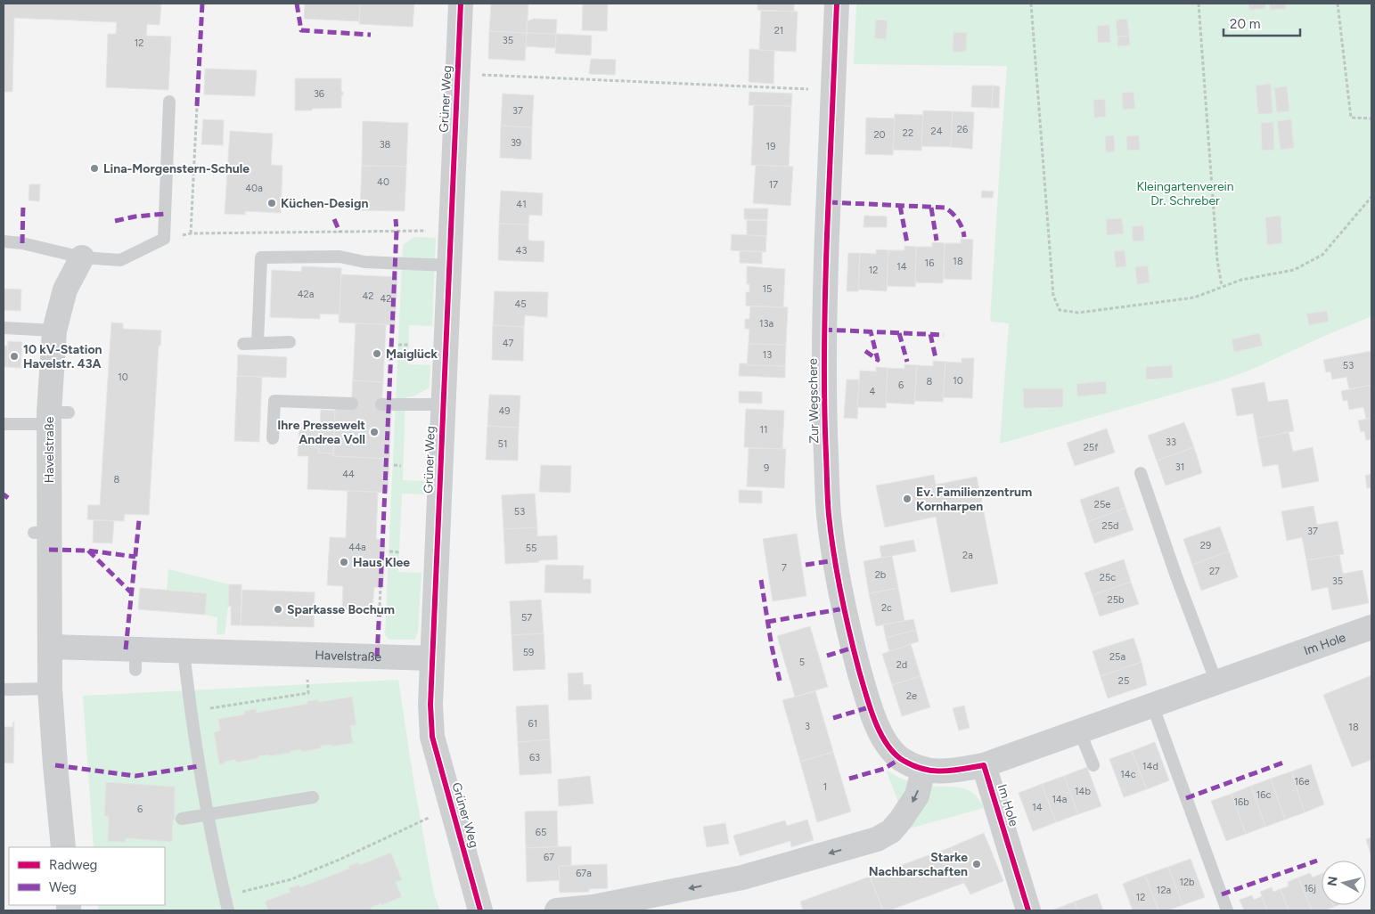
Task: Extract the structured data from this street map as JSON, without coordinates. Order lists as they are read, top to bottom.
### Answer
{
  "streets": {
    "street": [
      "Grüner Weg",
      "Zur Wegschere",
      "Havelstraße",
      "Im Hole"
    ]
  },
  "crossings": [
    ["Grüner Weg", "Havelstraße"],
    ["Zur Wegschere", "Im Hole"]
  ],
  "parks": ["Kleingartenverein Dr. Schreber"],
  "places": [
    "Lina-Morgenstern-Schule",
    "Küchen-Design",
    "Maiglück",
    "10 kV-Station Havelstr. 43A",
    "Ihre Pressewelt Andrea Voll",
    "Ev. Familienzentrum Kornharpen",
    "Haus Klee",
    "Sparkasse Bochum",
    "Starke Nachbarschaften"
  ],
  "house_numbers": [
    "21",
    "35",
    "12",
    "36",
    "37",
    "26",
    "24",
    "22",
    "20",
    "39",
    "38",
    "19",
    "40",
    "17",
    "40a",
    "41",
    "43",
    "18",
    "16",
    "14",
    "12",
    "15",
    "42a",
    "42",
    "42",
    "45",
    "13a",
    "47",
    "13",
    "53",
    "10",
    "10",
    "8",
    "6",
    "4",
    "49",
    "11",
    "33",
    "51",
    "25f",
    "31",
    "9",
    "44",
    "8",
    "25e",
    "53",
    "25d",
    "37",
    "29",
    "44a",
    "55",
    "2a",
    "7",
    "27",
    "2b",
    "25c",
    "35",
    "25b",
    "2c",
    "57",
    "59",
    "25a",
    "5",
    "2d",
    "25",
    "2e",
    "61",
    "3",
    "18",
    "63",
    "14d",
    "14c",
    "16e",
    "1",
    "14b",
    "16c",
    "14a",
    "16b",
    "14",
    "6",
    "65",
    "67",
    "67a",
    "12b",
    "16j",
    "12a",
    "12"
  ],
  "legend": ["Radweg", "Weg"],
  "scale_bar": "20 m",
  "north": "left"
}
